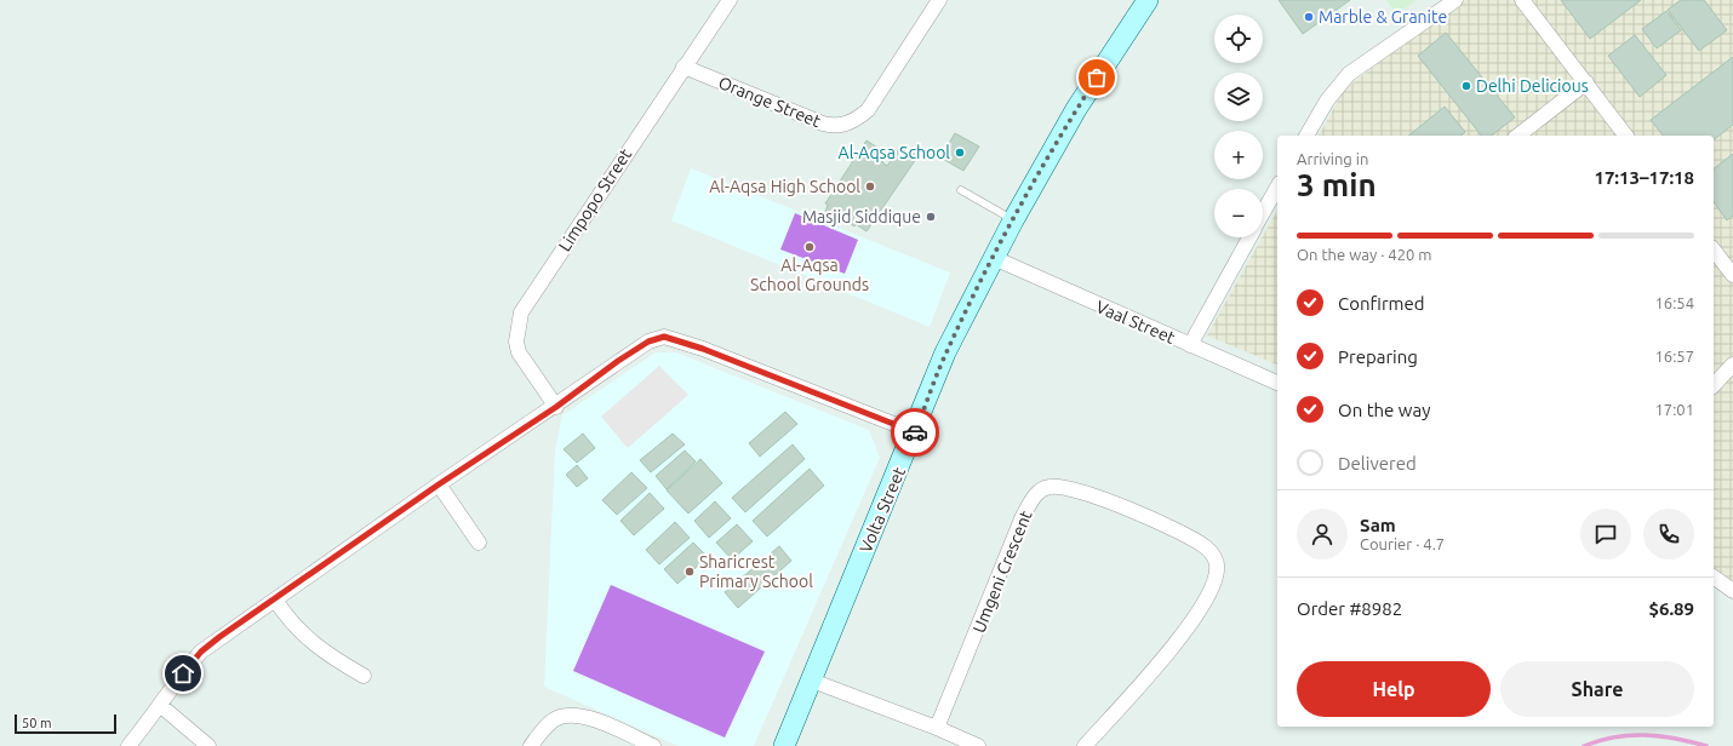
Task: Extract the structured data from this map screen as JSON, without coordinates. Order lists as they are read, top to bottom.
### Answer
{
  "streets": {
    "street": [
      "Orange Street",
      "Limpopo Street",
      "Vaal Street",
      "Volta Street",
      "Umgeni Crescent"
    ]
  },
  "crossings": [
    ["Orange Street", "Limpopo Street"],
    ["Vaal Street", "Volta Street"]
  ],
  "places": [
    "Marble & Granite",
    "Delhi Delicious",
    "Al-Aqsa School",
    "Al-Aqsa High School",
    "Masjid Siddique",
    "Al-Aqsa School Grounds",
    "Sharicrest Primary School"
  ],
  "scale_bar": "50 m",
  "page": {
    "map_buttons": ["+", "−"],
    "heading": ["3 min", "Arriving in", "17:13–17:18"],
    "panel": [
      "Sam",
      "Courier · 4.7",
      "Order #8982",
      "$6.89"
    ],
    "bar": "On the way · 420 m",
    "list": [
      ["Confirmed", "16:54"],
      ["Preparing", "16:57"],
      ["On the way", "17:01"],
      "Delivered"
    ],
    "buttons": ["Help", "Share"],
    "scale": "50 m"
  }
}
